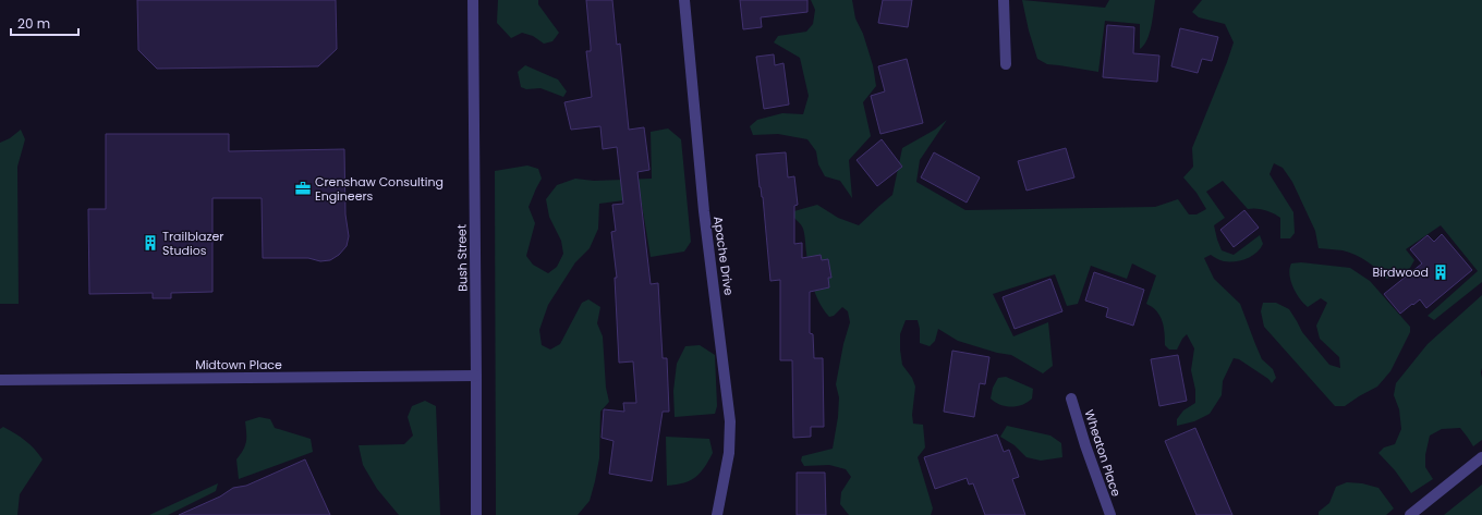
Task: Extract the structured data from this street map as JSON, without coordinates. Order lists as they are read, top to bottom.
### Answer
{
  "streets": {
    "street": [
      "Apache Drive",
      "Bush Street",
      "Midtown Place",
      "Wheaton Place"
    ]
  },
  "crossings": [
    ["Bush Street", "Midtown Place"]
  ],
  "places": {
    "office": ["Crenshaw Consulting Engineers"],
    "building": ["Trailblazer Studios", "Birdwood"]
  },
  "scale_bar": "20 m"
}
